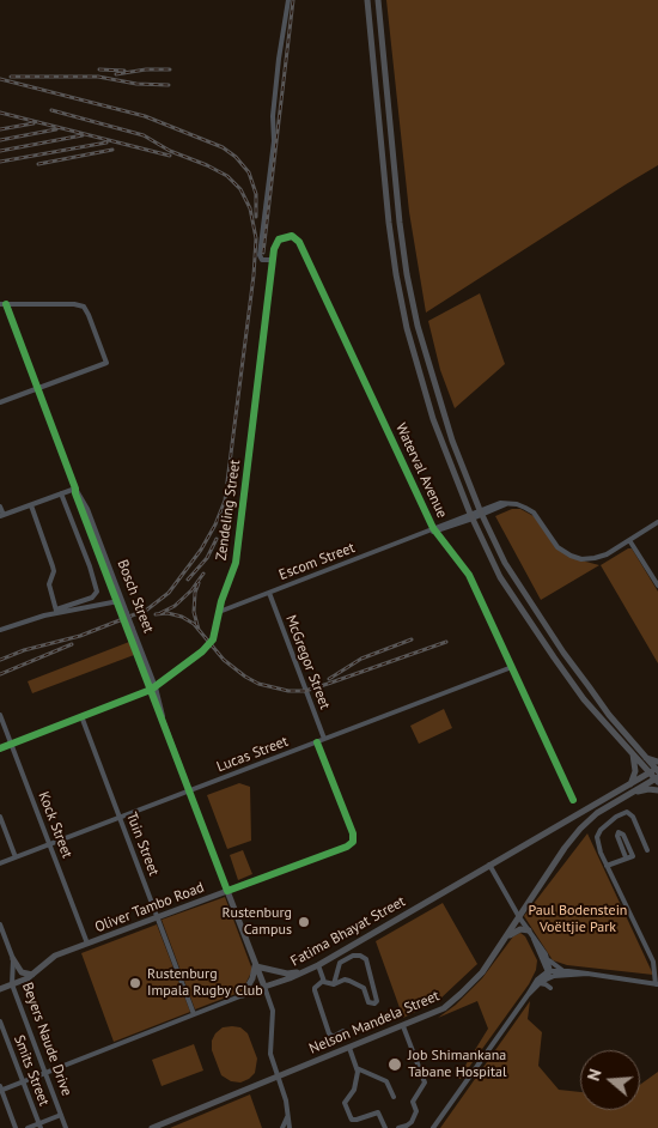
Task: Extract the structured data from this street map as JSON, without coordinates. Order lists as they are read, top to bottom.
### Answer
{
  "streets": {
    "main road": [
      "Bosch Street",
      "Oliver Tambo Road",
      "Fatima Bhayat Street",
      "Nelson Mandela Street"
    ],
    "street": [
      "Waterval Avenue",
      "Zendeling Street",
      "Escom Street",
      "McGregor Street",
      "Lucas Street",
      "Kock Street",
      "Tuin Street",
      "Beyers Naude Drive",
      "Smits Street"
    ]
  },
  "crossings": [
    ["Waterval Avenue", "Zendeling Street"],
    ["Waterval Avenue", "Escom Street"],
    ["Waterval Avenue", "Lucas Street"],
    ["Zendeling Street", "Escom Street"],
    ["Zendeling Street", "Bosch Street"],
    ["Zendeling Street", "Kock Street"],
    ["Zendeling Street", "Tuin Street"],
    ["Escom Street", "McGregor Street"],
    ["Bosch Street", "Lucas Street"],
    ["Bosch Street", "Oliver Tambo Road"],
    ["Bosch Street", "Fatima Bhayat Street"],
    ["Bosch Street", "Nelson Mandela Street"],
    ["McGregor Street", "Lucas Street"],
    ["Lucas Street", "Kock Street"],
    ["Lucas Street", "Tuin Street"],
    ["Lucas Street", "Oliver Tambo Road"],
    ["Kock Street", "Oliver Tambo Road"],
    ["Tuin Street", "Oliver Tambo Road"],
    ["Tuin Street", "Fatima Bhayat Street"],
    ["Oliver Tambo Road", "Beyers Naude Drive"],
    ["Fatima Bhayat Street", "Beyers Naude Drive"],
    ["Fatima Bhayat Street", "Smits Street"]
  ],
  "parks": ["Paul Bodenstein Voëltjie Park"],
  "places": ["Rustenburg Campus", "Rustenburg Impala Rugby Club", "Job Shimankana Tabane Hospital"],
  "north": "left"
}
